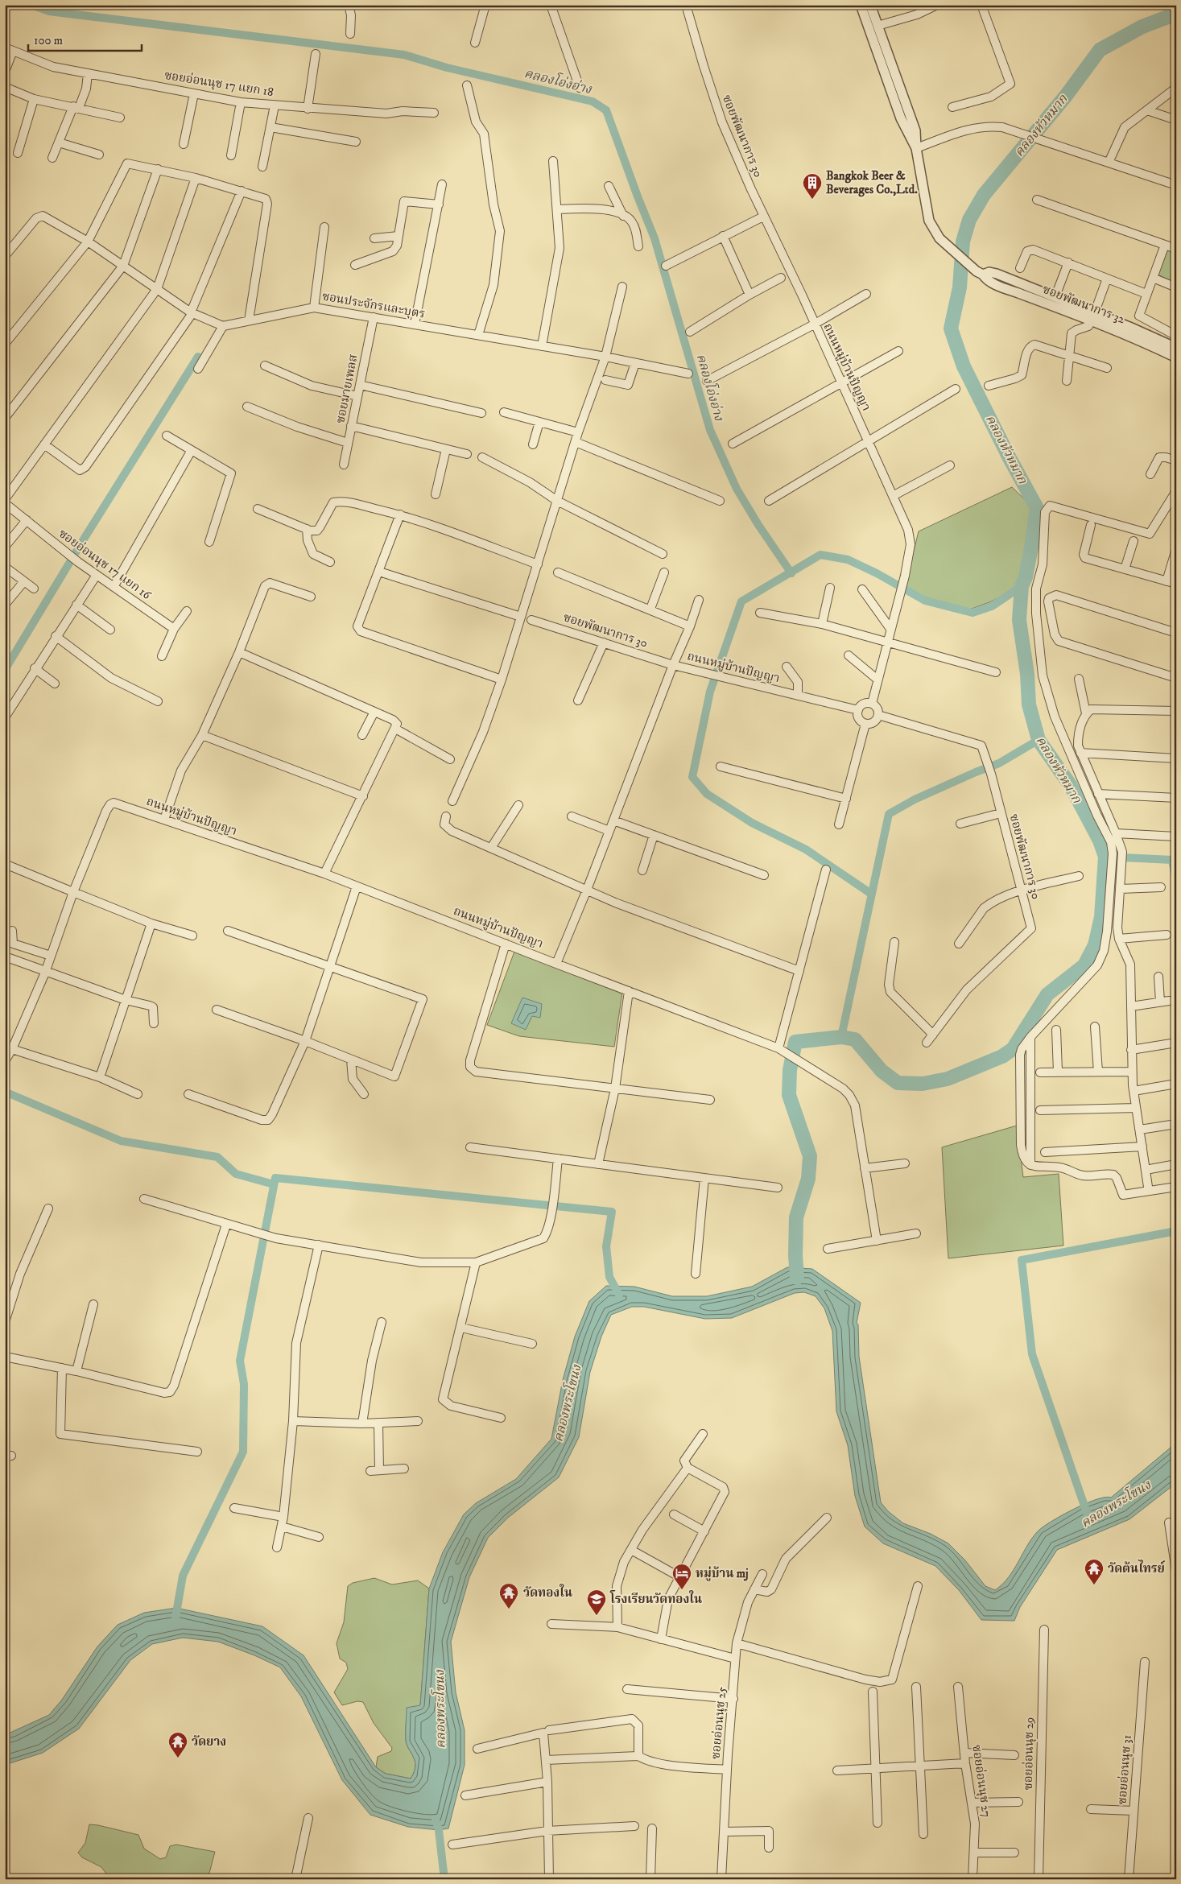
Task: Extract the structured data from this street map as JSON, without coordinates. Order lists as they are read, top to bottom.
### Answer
{
  "streets": {
    "street": [
      "ซอยอ่อนนุช 17 แยก 18",
      "ซอยพัฒนาการ 30",
      "ซอยพัฒนาการ 32",
      "ซอนประจักรและบุตร",
      "ถนนหมู่บ้านปัญญา",
      "ซอยมายเพลส",
      "ซอยอ่อนนุช 17 แยก 16",
      "ซอยอ่อนนุช 25",
      "ซอยอ่อนนุช 29",
      "ซอยอ่อนนุช 31",
      "ซอยอ่อนนุช 27"
    ]
  },
  "crossings": [
    ["ซอยพัฒนาการ 30", "ถนนหมู่บ้านปัญญา"],
    ["ซอนประจักรและบุตร", "ซอยมายเพลส"]
  ],
  "water": ["คลองโอ่งอ่าง", "คลองหัวหมาก", "คลองพระโขนง"],
  "places": {
    "building": ["Bangkok Beer & Beverages Co.,Ltd."],
    "temple": ["วัดต้นไทรย์", "วัดทองใน", "วัดยาง"],
    "hotel": ["หมู่บ้าน mj"],
    "school or university": ["โรงเรียนวัดทองใน"]
  },
  "scale_bar": "100 m"
}
